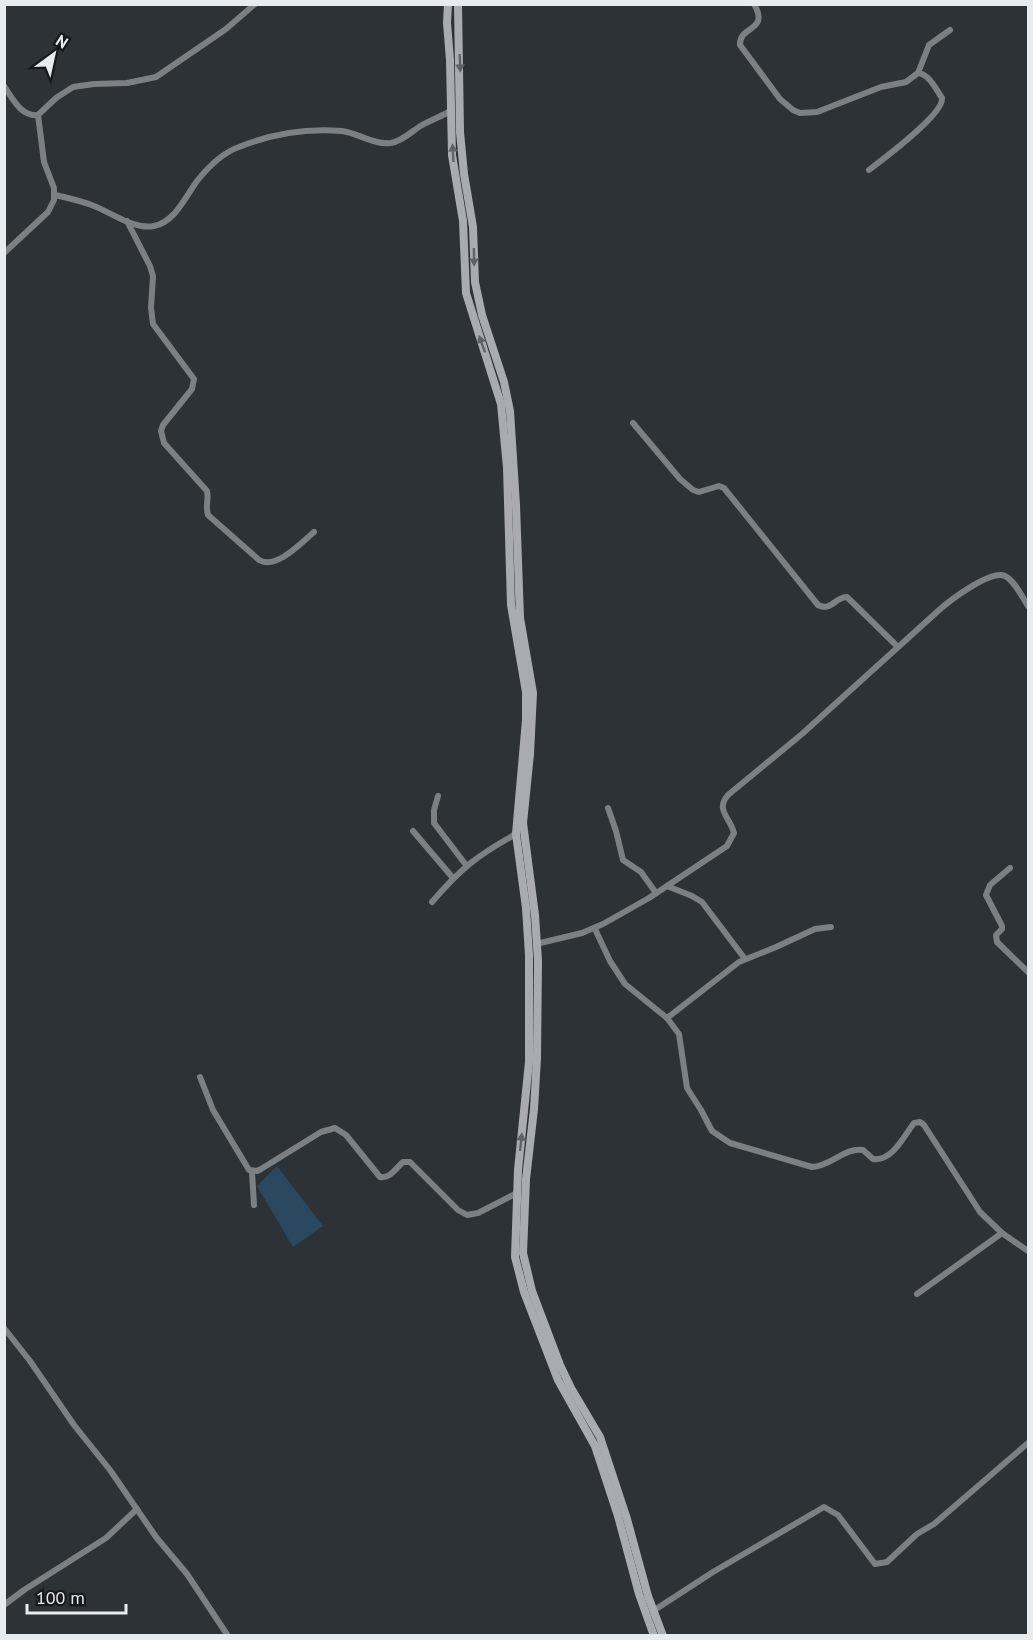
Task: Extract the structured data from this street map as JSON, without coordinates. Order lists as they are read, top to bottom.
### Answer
{
  "scale_bar": "100 m",
  "north": "top right"
}
